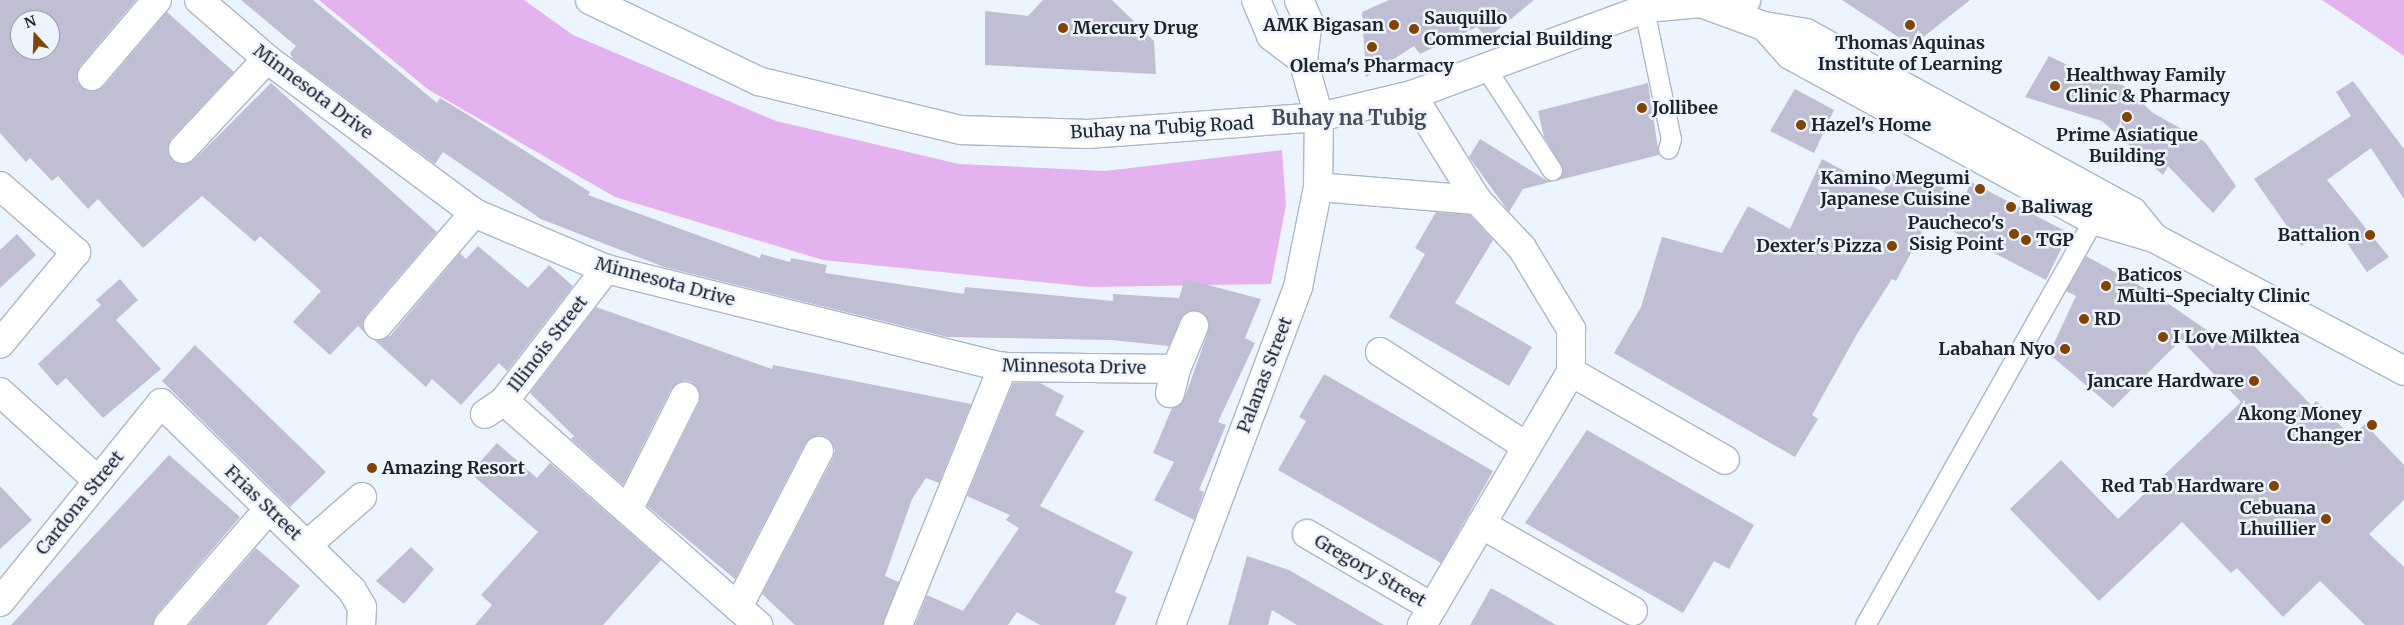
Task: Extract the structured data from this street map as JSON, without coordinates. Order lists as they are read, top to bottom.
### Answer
{
  "streets": {
    "street": [
      "Minnesota Drive",
      "Buhay na Tubig Road",
      "Illinois Street",
      "Palanas Street",
      "Cardona Street",
      "Frias Street",
      "Gregory Street"
    ]
  },
  "crossings": [
    ["Minnesota Drive", "Illinois Street"],
    ["Buhay na Tubig Road", "Palanas Street"],
    ["Cardona Street", "Frias Street"]
  ],
  "districts": ["Buhay na Tubig"],
  "places": [
    "AMK Bigasan",
    "Thomas Aquinas Institute of Learning",
    "Mercury Drug",
    "Sauquillo Commercial Building",
    "Olema's Pharmacy",
    "Healthway Family Clinic & Pharmacy",
    "Jollibee",
    "Prime Asiatique Building",
    "Hazel's Home",
    "Kamino Megumi Japanese Cuisine",
    "Baliwag",
    "Paucheco's Sisig Point",
    "Battalion",
    "TGP",
    "Dexter's Pizza",
    "Baticos Multi-Specialty Clinic",
    "RD",
    "I Love Milktea",
    "Labahan Nyo",
    "Jancare Hardware",
    "Akong Money Changer",
    "Amazing Resort",
    "Red Tab Hardware",
    "Cebuana Lhuillier"
  ],
  "north": "top"
}
